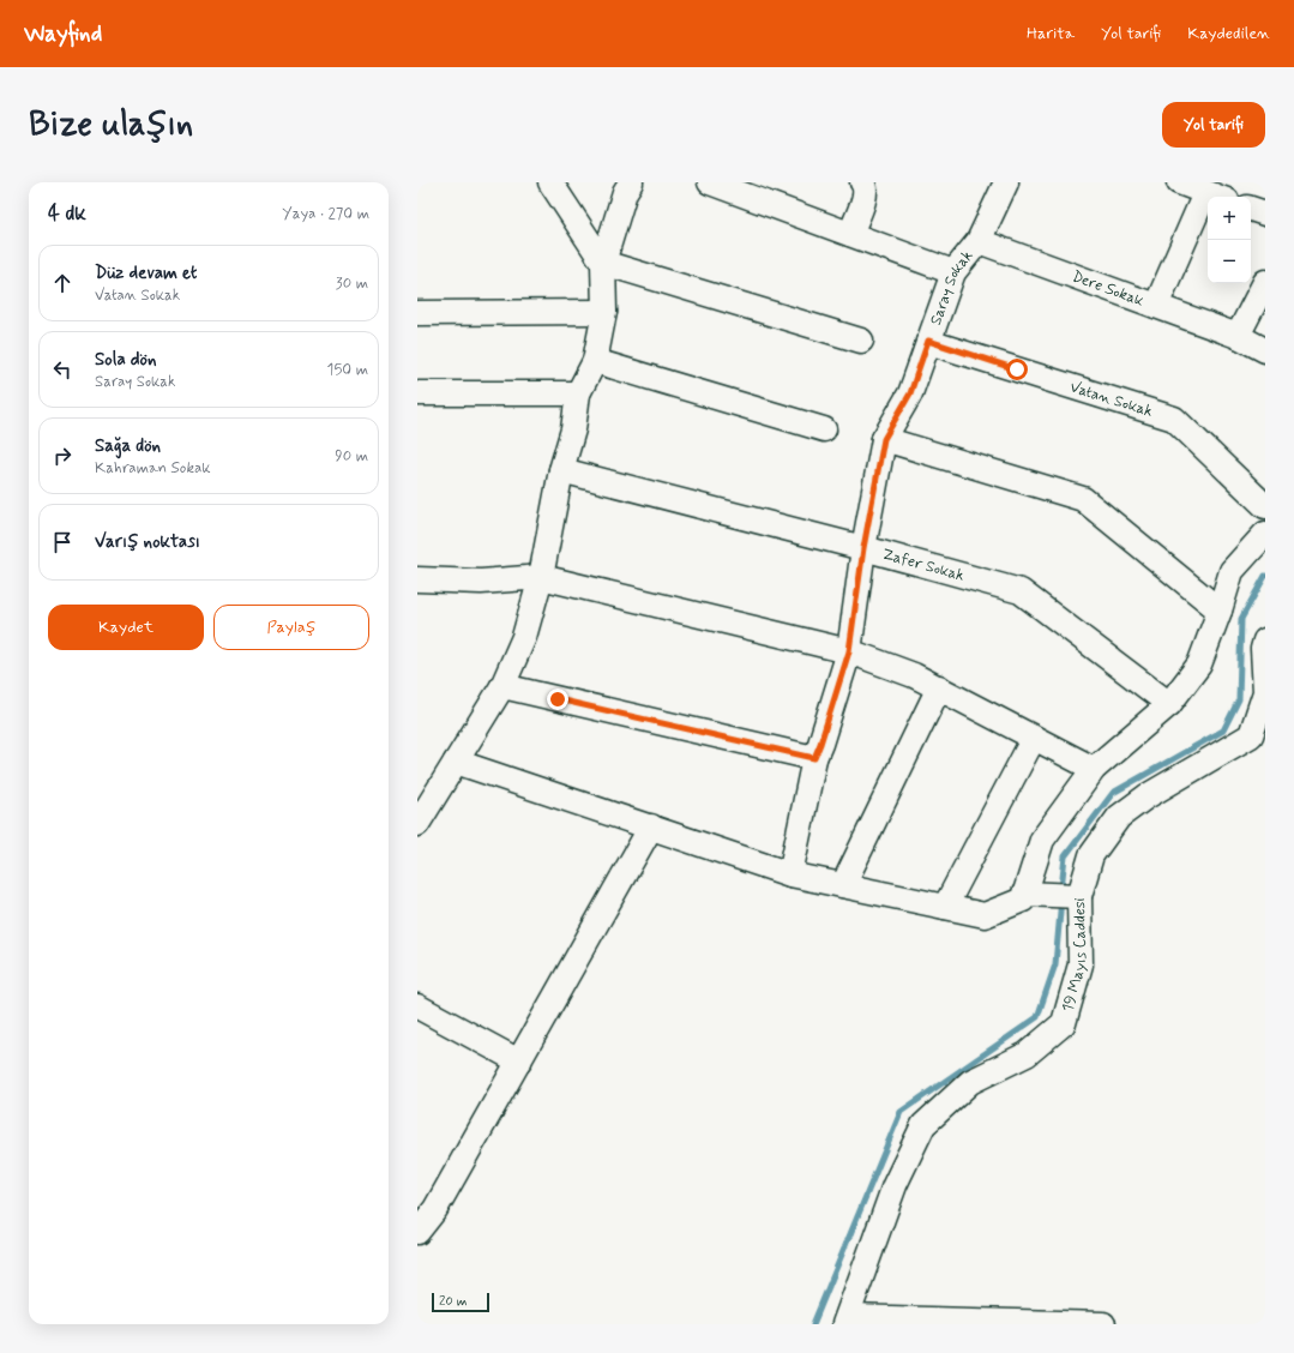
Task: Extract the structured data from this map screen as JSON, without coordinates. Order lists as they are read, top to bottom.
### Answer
{
  "streets": {
    "street": [
      "Saray Sokak",
      "Dere Sokak",
      "Vatan Sokak",
      "Zafer Sokak",
      "19 Mayıs Caddesi"
    ]
  },
  "crossings": [
    ["Saray Sokak", "Dere Sokak"],
    ["Saray Sokak", "Vatan Sokak"],
    ["Saray Sokak", "Zafer Sokak"]
  ],
  "scale_bar": "20 m",
  "page": {
    "header": "Wayfind",
    "nav": ["Harita", "Yol tarifi", "Kaydedilen"],
    "buttons": [
      "Yol tarifi",
      ["Kaydet", "Paylaş"]
    ],
    "title": "Bize ulaşın",
    "heading": ["4 dk", "Yaya · 270 m"],
    "map_buttons": ["+", "−"],
    "list": [
      ["Düz devam et", "Vatan Sokak", "30 m"],
      ["Sola dön", "Saray Sokak", "150 m"],
      ["Sağa dön", "Kahraman Sokak", "90 m"],
      "Varış noktası"
    ],
    "scale": "20 m"
  }
}
